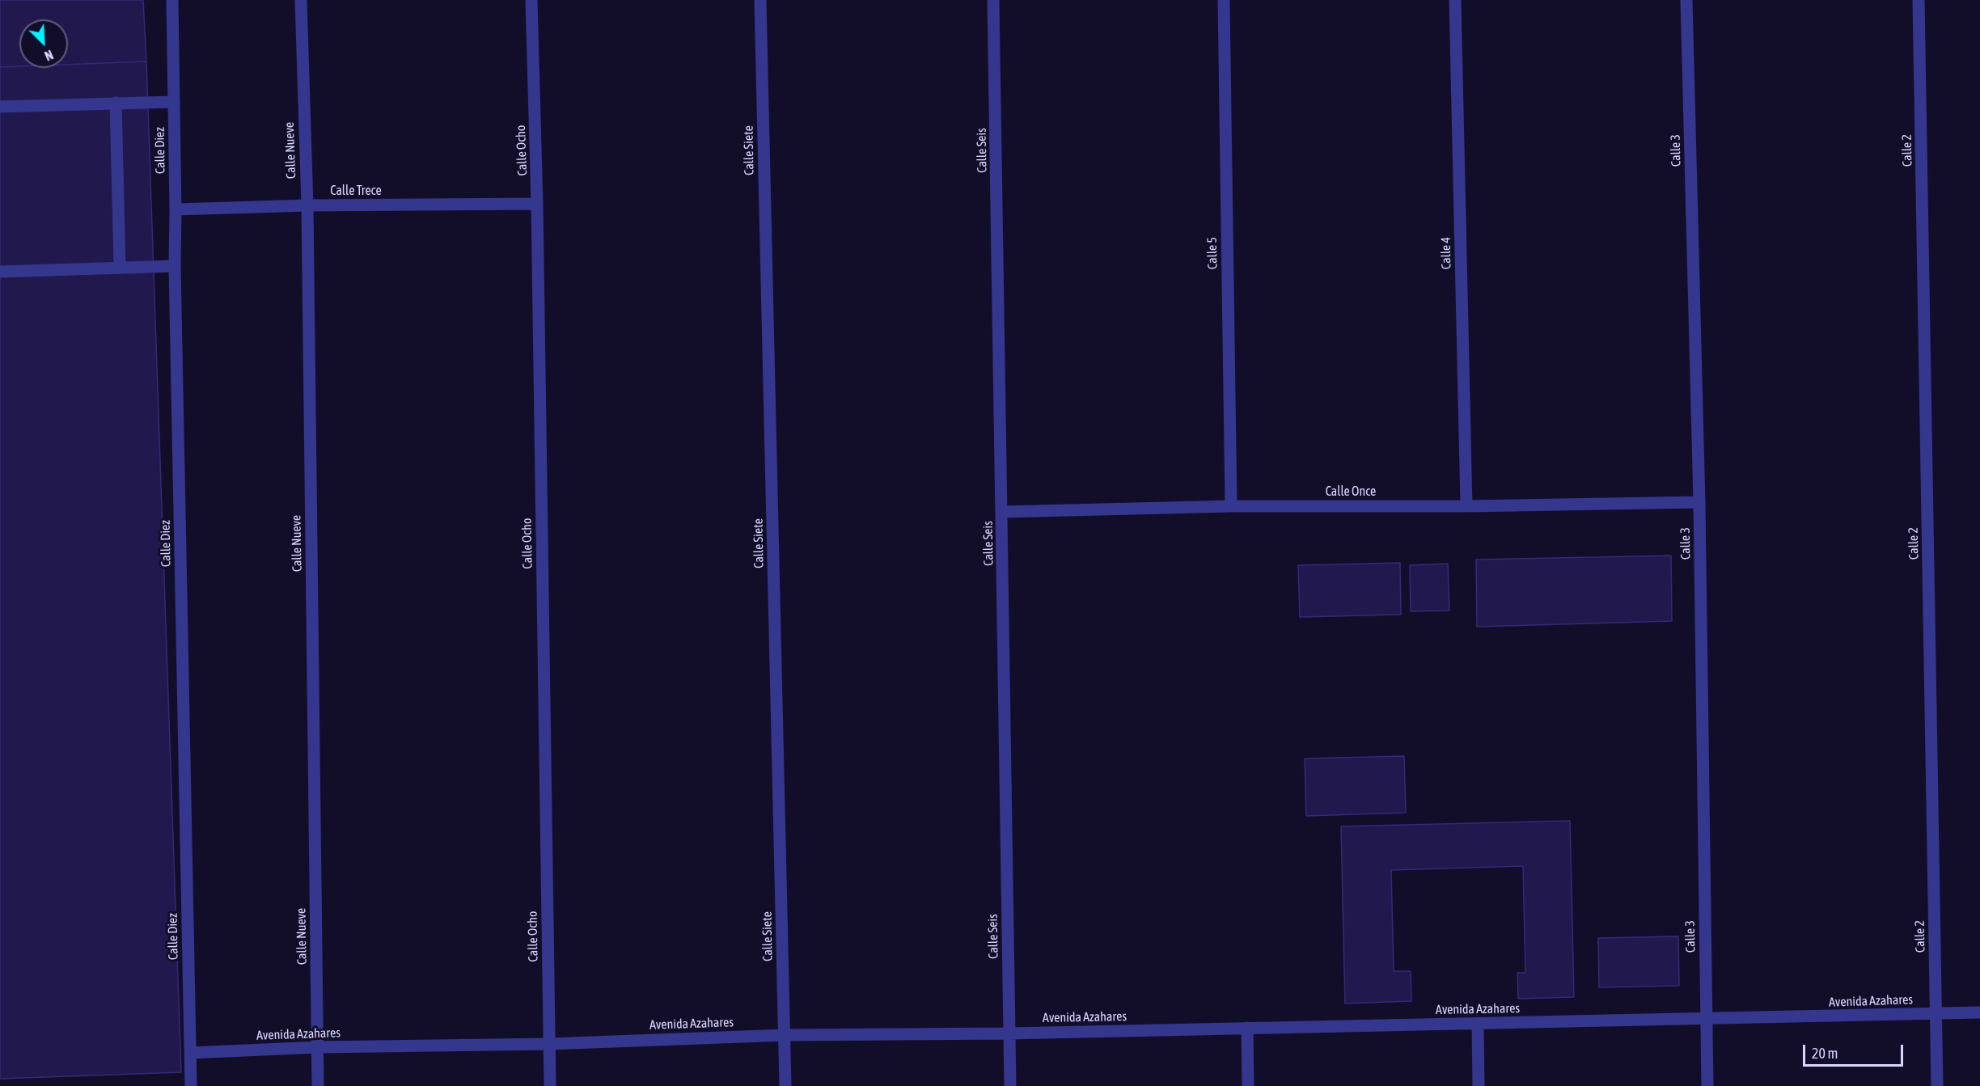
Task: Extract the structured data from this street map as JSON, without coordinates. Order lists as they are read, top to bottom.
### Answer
{
  "streets": {
    "street": [
      "Calle Diez",
      "Calle Nueve",
      "Calle Ocho",
      "Calle Siete",
      "Calle Seis",
      "Calle 3",
      "Calle 2",
      "Calle Trece",
      "Calle 5",
      "Calle 4",
      "Calle Once",
      "Avenida Azahares"
    ]
  },
  "crossings": [
    ["Calle Diez", "Calle Trece"],
    ["Calle Diez", "Avenida Azahares"],
    ["Calle Nueve", "Calle Trece"],
    ["Calle Nueve", "Avenida Azahares"],
    ["Calle Ocho", "Calle Trece"],
    ["Calle Ocho", "Avenida Azahares"],
    ["Calle Siete", "Avenida Azahares"],
    ["Calle Seis", "Calle Once"],
    ["Calle Seis", "Avenida Azahares"],
    ["Calle 3", "Calle Once"],
    ["Calle 3", "Avenida Azahares"],
    ["Calle 2", "Avenida Azahares"],
    ["Calle 5", "Calle Once"],
    ["Calle 4", "Calle Once"]
  ],
  "scale_bar": "20 m",
  "north": "bottom right"
}
